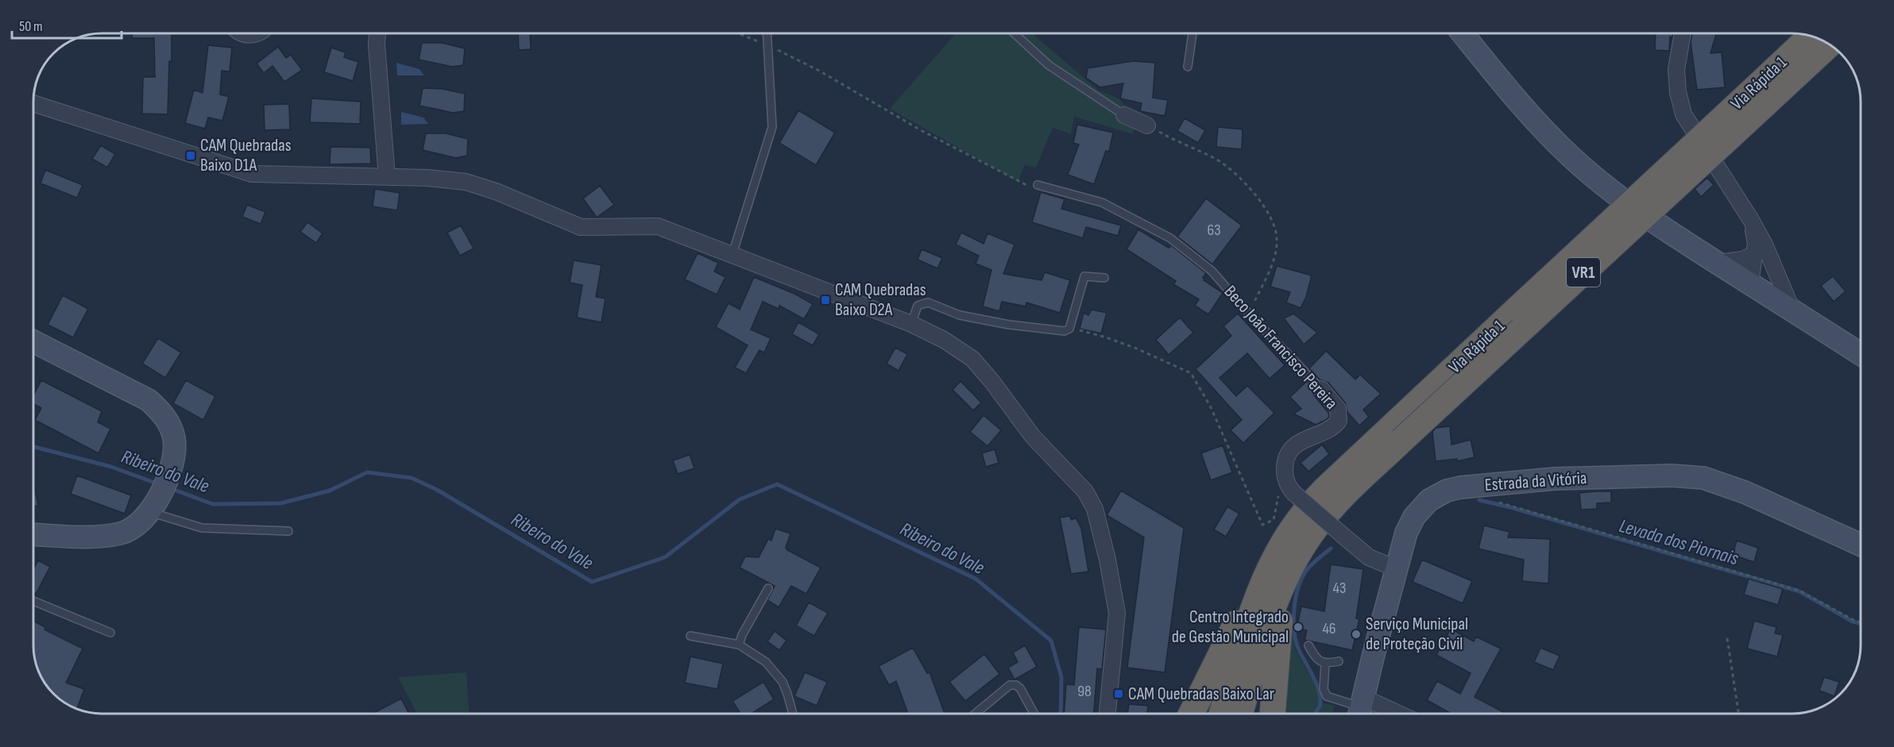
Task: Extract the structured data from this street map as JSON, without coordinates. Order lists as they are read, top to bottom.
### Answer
{
  "streets": {
    "highway": ["Via Rápida 1", "VR1"],
    "main road": ["Estrada da Vitória"],
    "street": ["Beco João Francisco Pereira"]
  },
  "crossings": [
    ["Beco João Francisco Pereira", "Estrada da Vitória"]
  ],
  "water": ["Ribeiro do Vale", "Levada dos Piornais"],
  "places": {
    "transit": ["CAM Quebradas Baixo D1A", "CAM Quebradas Baixo D2A", "CAM Quebradas Baixo Lar"],
    "other": ["Centro Integrado de Gestão Municipal", "Serviço Municipal de Proteção Civil"]
  },
  "house_numbers": [
    "63",
    "43",
    "46",
    "98"
  ],
  "scale_bar": "50 m"
}
